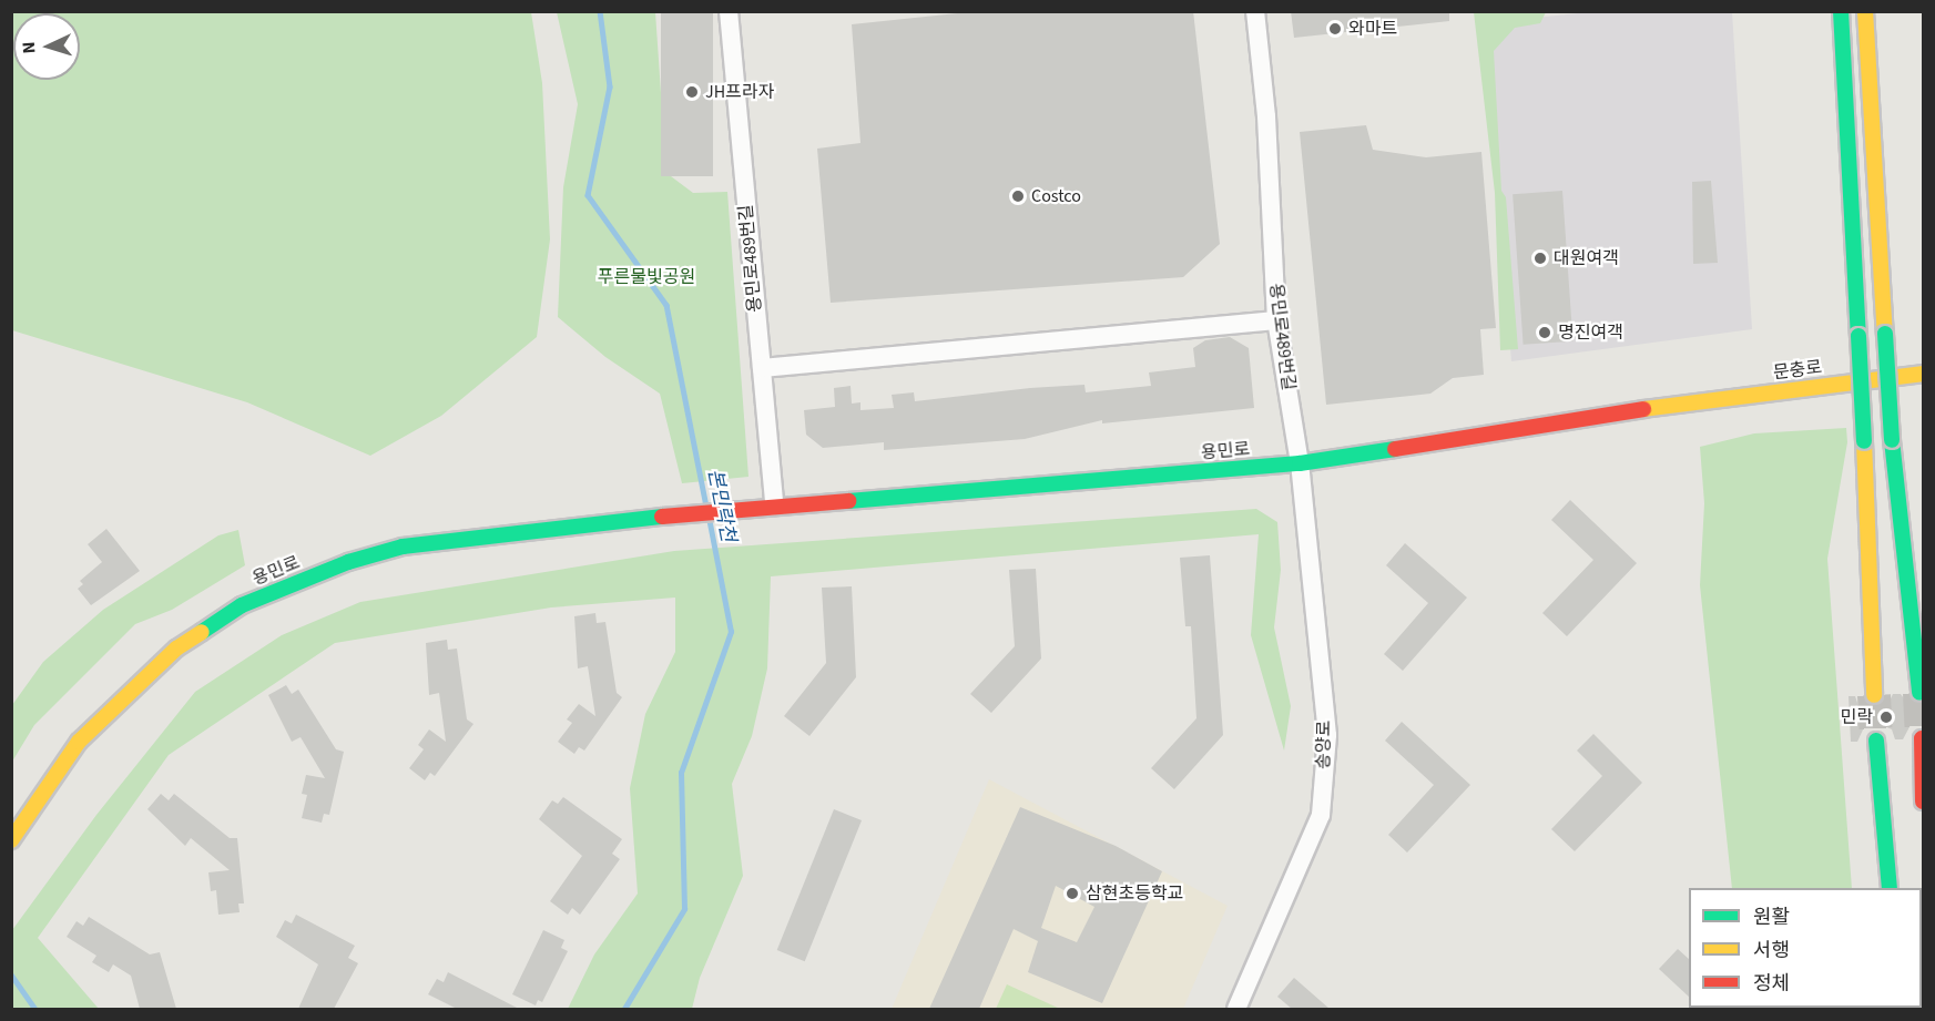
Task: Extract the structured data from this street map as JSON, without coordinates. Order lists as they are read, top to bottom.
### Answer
{
  "streets": {
    "main road": ["문충로", "용민로"],
    "street": ["용민로489번길", "송양로"]
  },
  "crossings": [
    ["용민로489번길", "용민로"],
    ["용민로489번길", "송양로"],
    ["문충로", "용민로"],
    ["용민로", "송양로"]
  ],
  "water": ["본민락천"],
  "parks": ["푸른물빛공원"],
  "places": [
    "와마트",
    "JH프라자",
    "Costco",
    "대원여객",
    "명진여객",
    "민락",
    "삼현초등학교"
  ],
  "legend": ["원활", "서행", "정체"],
  "north": "left"
}
